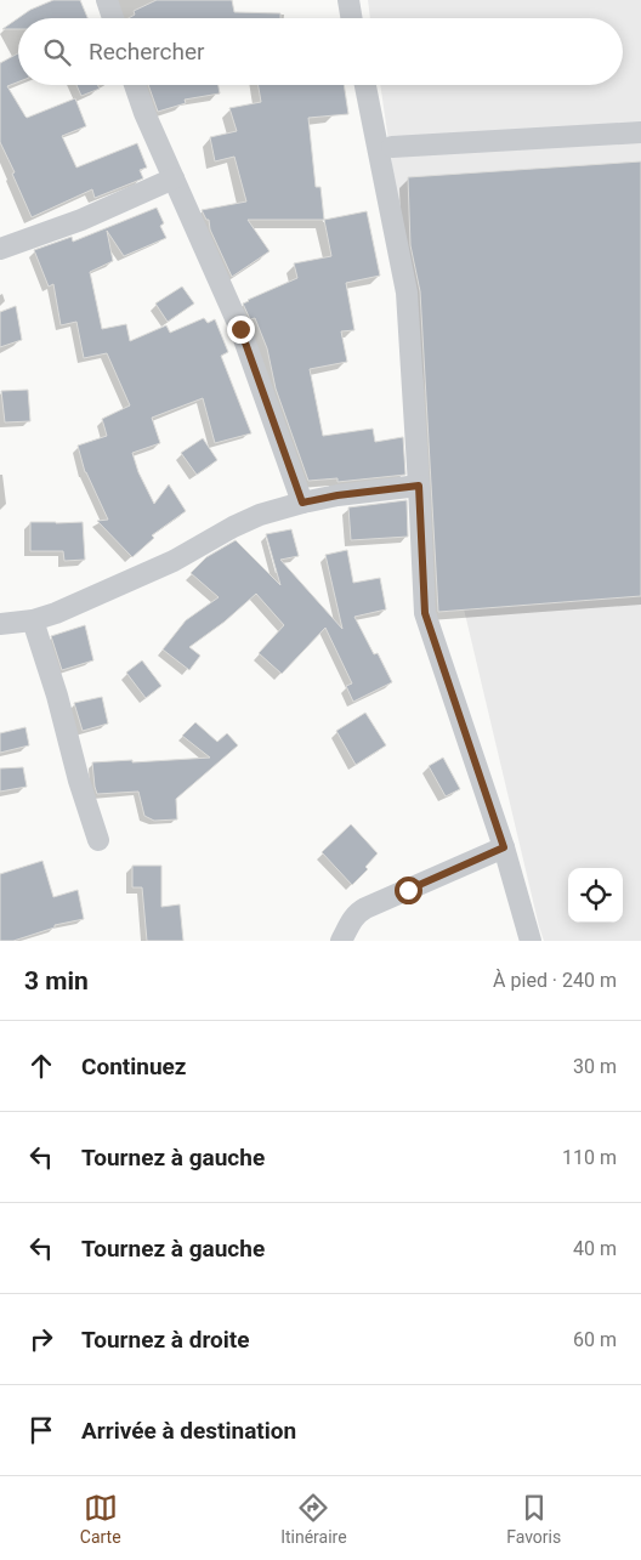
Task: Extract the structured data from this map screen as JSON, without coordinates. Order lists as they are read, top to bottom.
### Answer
{
  "page": {
    "search": "Rechercher",
    "heading": ["3 min", "À pied · 240 m"],
    "list": [
      ["Continuez", "30 m"],
      ["Tournez à gauche", "110 m"],
      ["Tournez à gauche", "40 m"],
      ["Tournez à droite", "60 m"],
      "Arrivée à destination"
    ],
    "nav": ["Carte", "Itinéraire", "Favoris"]
  }
}
